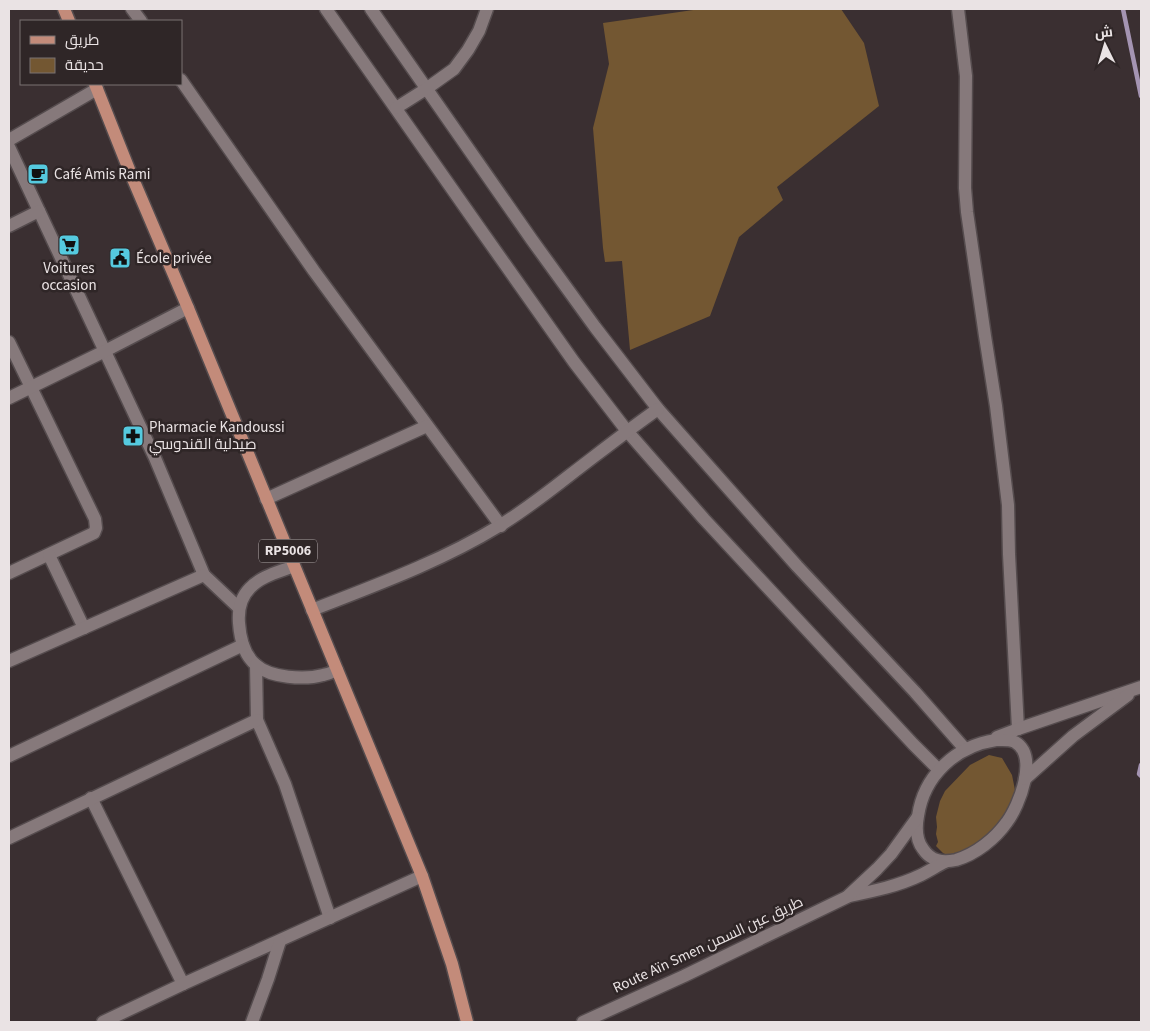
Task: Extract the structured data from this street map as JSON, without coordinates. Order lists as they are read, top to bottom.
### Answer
{
  "streets": {
    "main road": ["RP5006"],
    "street": ["Route Aïn Smen طريق عين السمن"]
  },
  "places": {
    "cafe": ["Café Amis Rami"],
    "supermarket": ["Voitures occasion"],
    "public building": ["École privée"],
    "pharmacy": ["Pharmacie Kandoussi صيدلية القندوسي"]
  },
  "legend": ["طريق", "حديقة"],
  "north": "top"
}
